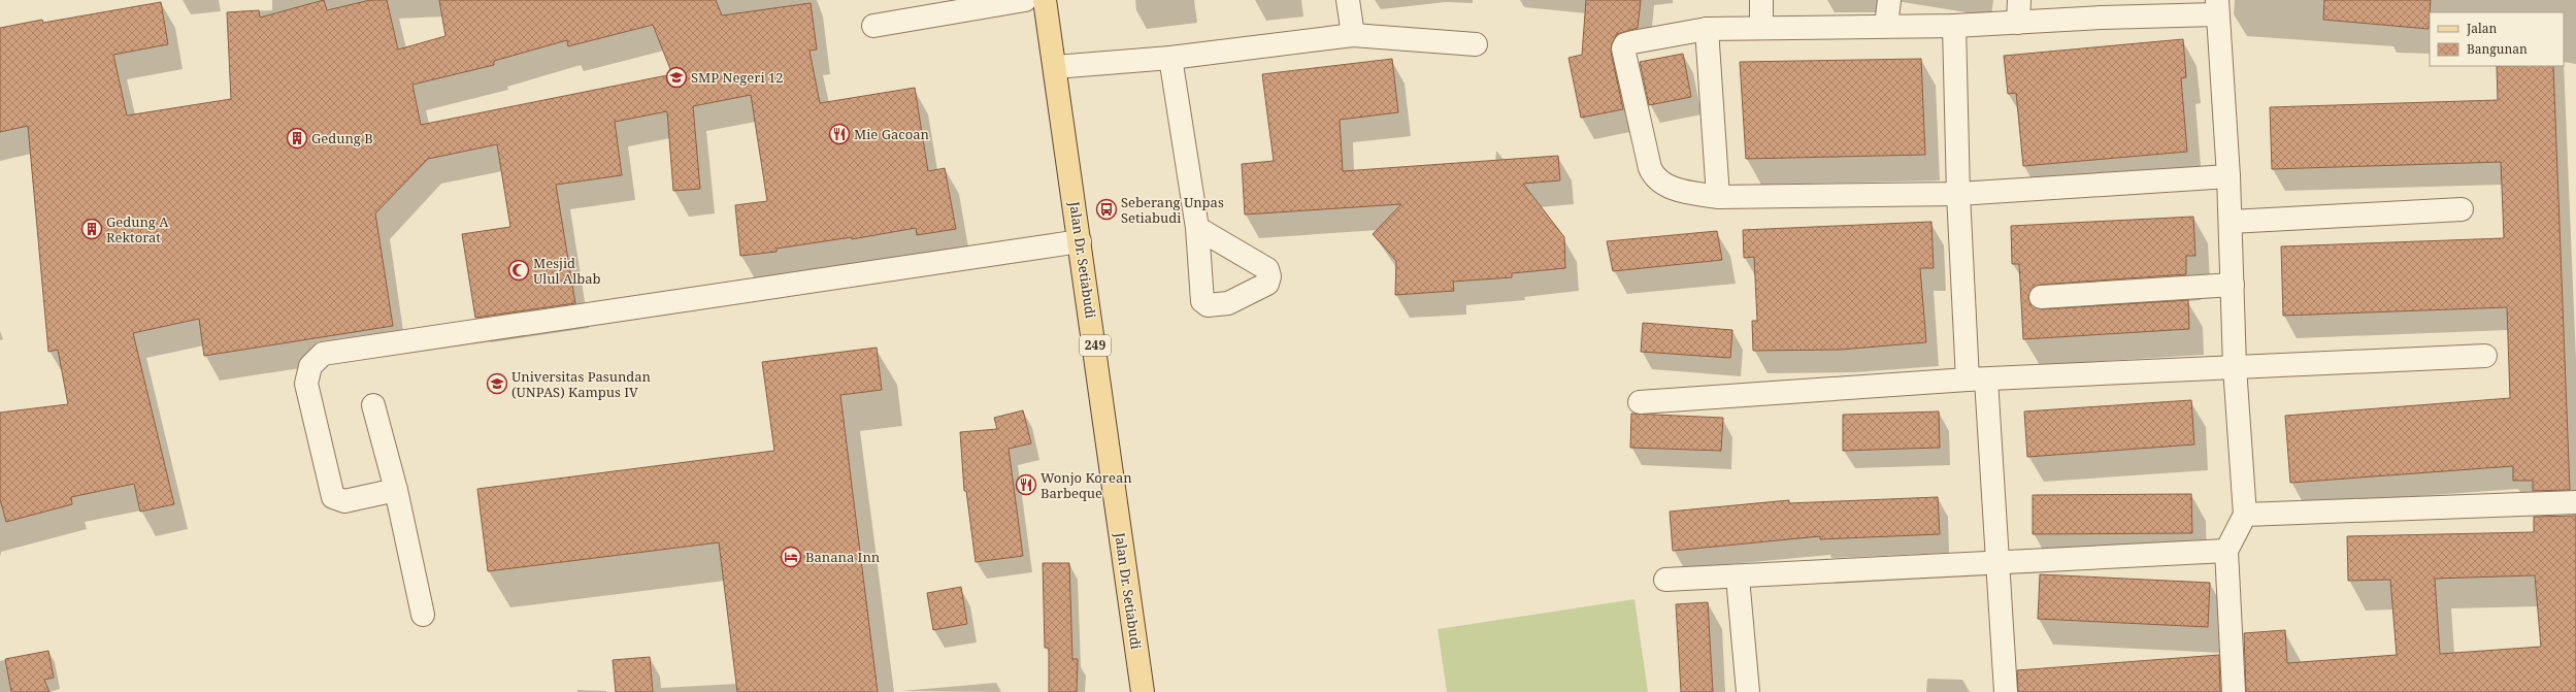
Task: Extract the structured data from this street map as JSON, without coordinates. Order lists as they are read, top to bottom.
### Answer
{
  "streets": {
    "main road": ["Jalan Dr. Setiabudi", "249"]
  },
  "places": {
    "school or university": ["SMP Negeri 12", "Universitas Pasundan (UNPAS) Kampus IV"],
    "restaurant": ["Mie Gacoan", "Wonjo Korean Barbeque"],
    "building": ["Gedung B", "Gedung A Rektorat"],
    "bus stop": ["Seberang Unpas Setiabudi"],
    "mosque": ["Mesjid Ulul Albab"],
    "hotel": ["Banana Inn"]
  },
  "legend": ["Jalan", "Bangunan"]
}
